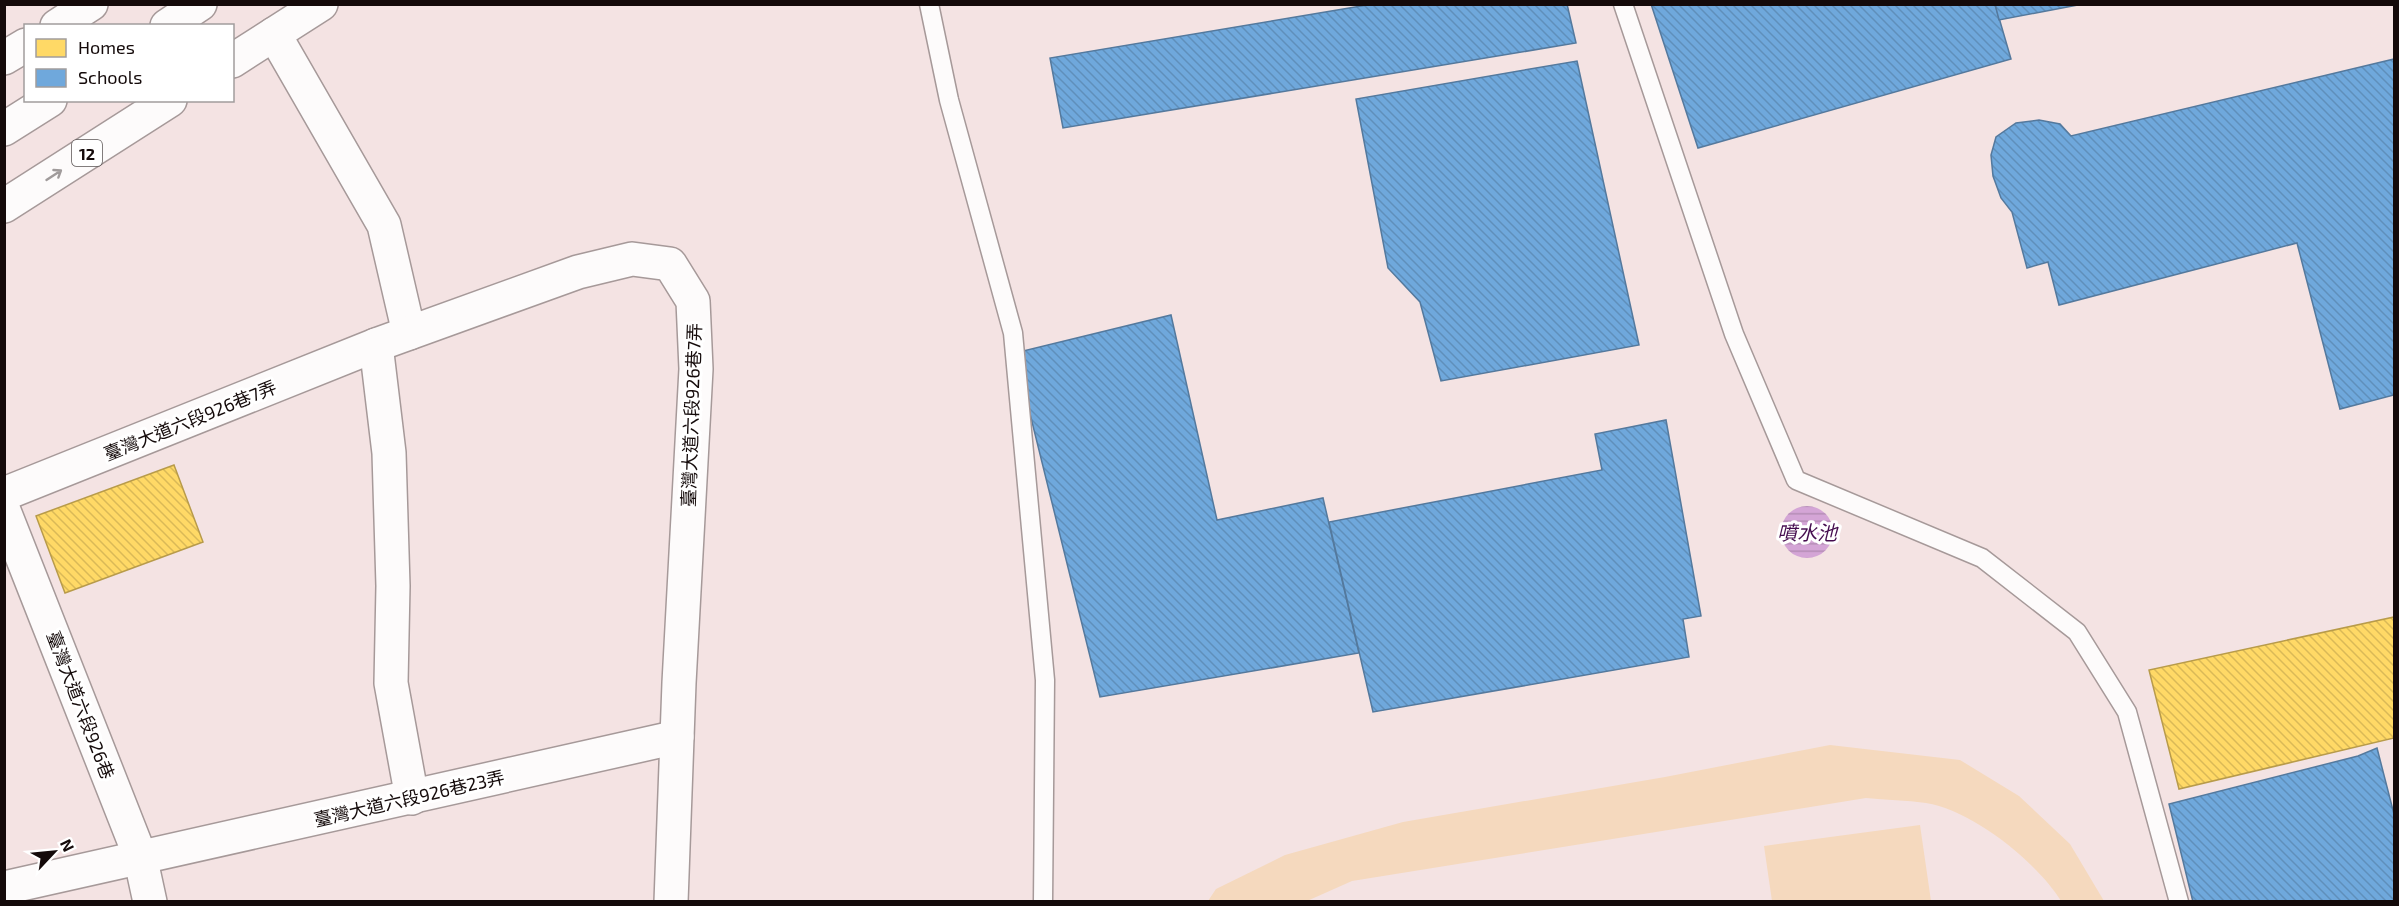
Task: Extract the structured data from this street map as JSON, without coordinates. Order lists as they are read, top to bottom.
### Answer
{
  "streets": {
    "street": [
      "12",
      "臺灣大道六段926巷7弄",
      "臺灣大道六段926巷",
      "臺灣大道六段926巷23弄"
    ]
  },
  "crossings": [
    ["臺灣大道六段926巷7弄", "臺灣大道六段926巷23弄"],
    ["臺灣大道六段926巷", "臺灣大道六段926巷23弄"]
  ],
  "water": ["噴水池"],
  "legend": ["Homes", "Schools"],
  "north": "top right"
}
